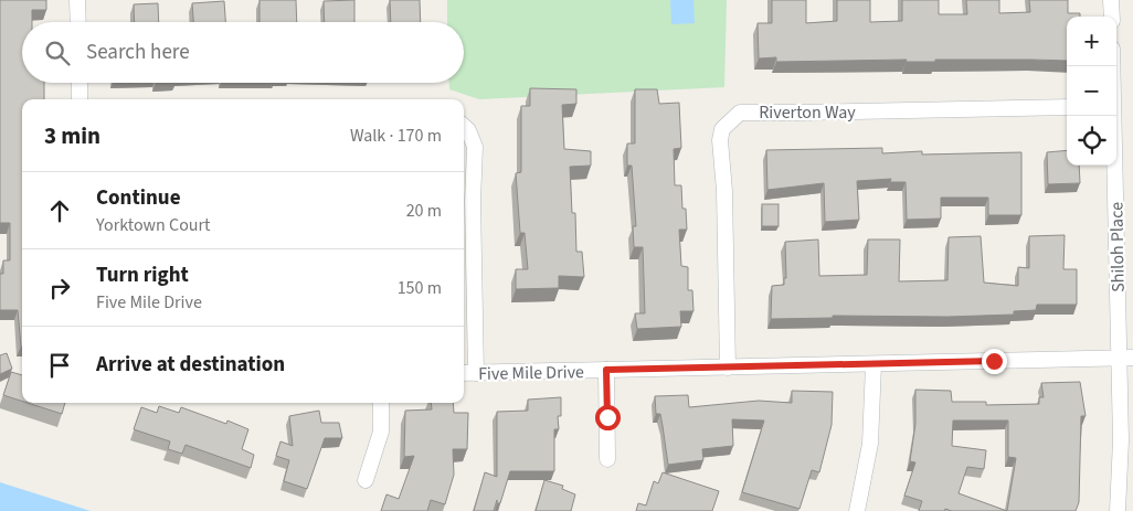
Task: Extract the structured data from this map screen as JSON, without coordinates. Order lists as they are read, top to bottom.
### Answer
{
  "streets": {
    "street": ["Riverton Way", "Shiloh Place", "Five Mile Drive"]
  },
  "crossings": [
    ["Riverton Way", "Five Mile Drive"],
    ["Shiloh Place", "Five Mile Drive"]
  ],
  "page": {
    "map_buttons": ["+", "−"],
    "search": "Search here",
    "heading": ["3 min", "Walk · 170 m"],
    "list": [
      ["Continue", "Yorktown Court", "20 m"],
      ["Turn right", "Five Mile Drive", "150 m"],
      "Arrive at destination"
    ]
  }
}
